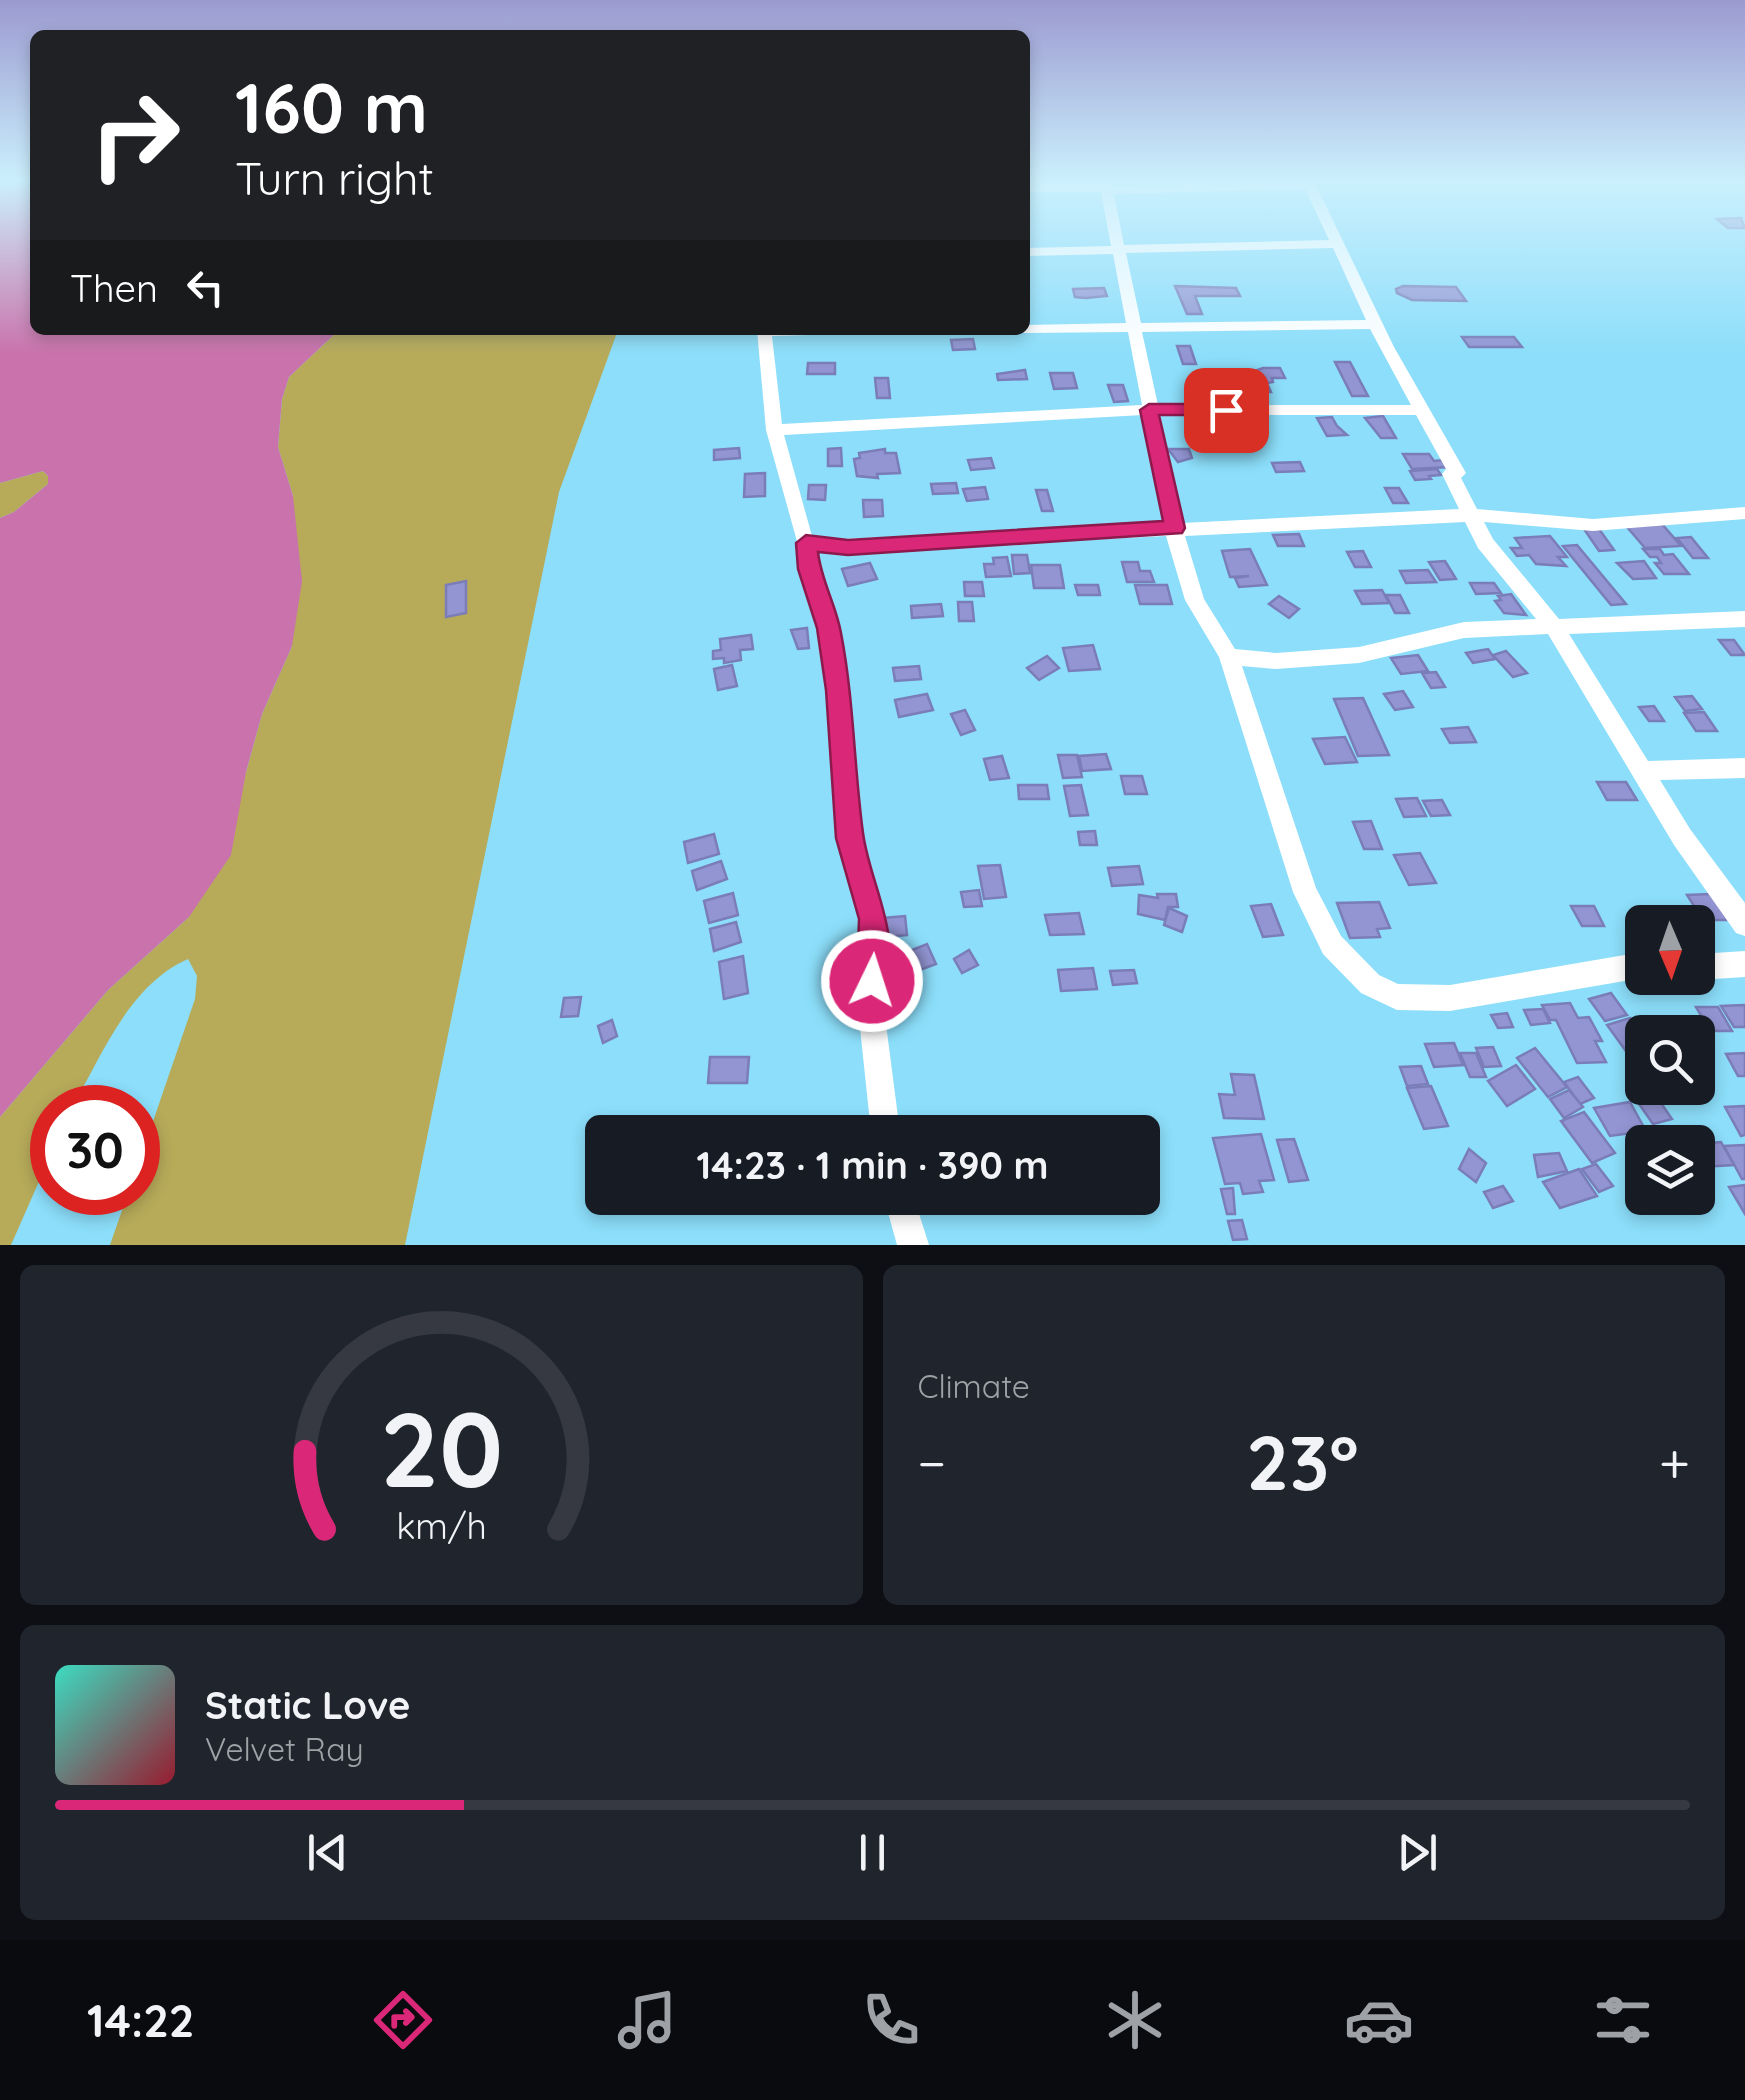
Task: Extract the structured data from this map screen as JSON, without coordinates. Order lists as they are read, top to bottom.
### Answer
{
  "north": "bottom",
  "page": {
    "turn": ["160 m", "Turn right"],
    "then": "Then",
    "limit": "30",
    "trip": "14:23 · 1 min · 390 m",
    "tile": "Climate",
    "heat": ["−", "23°", "+"],
    "song": ["Static Love", "Velvet Ray"],
    "tabs": "14:22",
    "gauge": ["20", "km/h"]
  }
}
